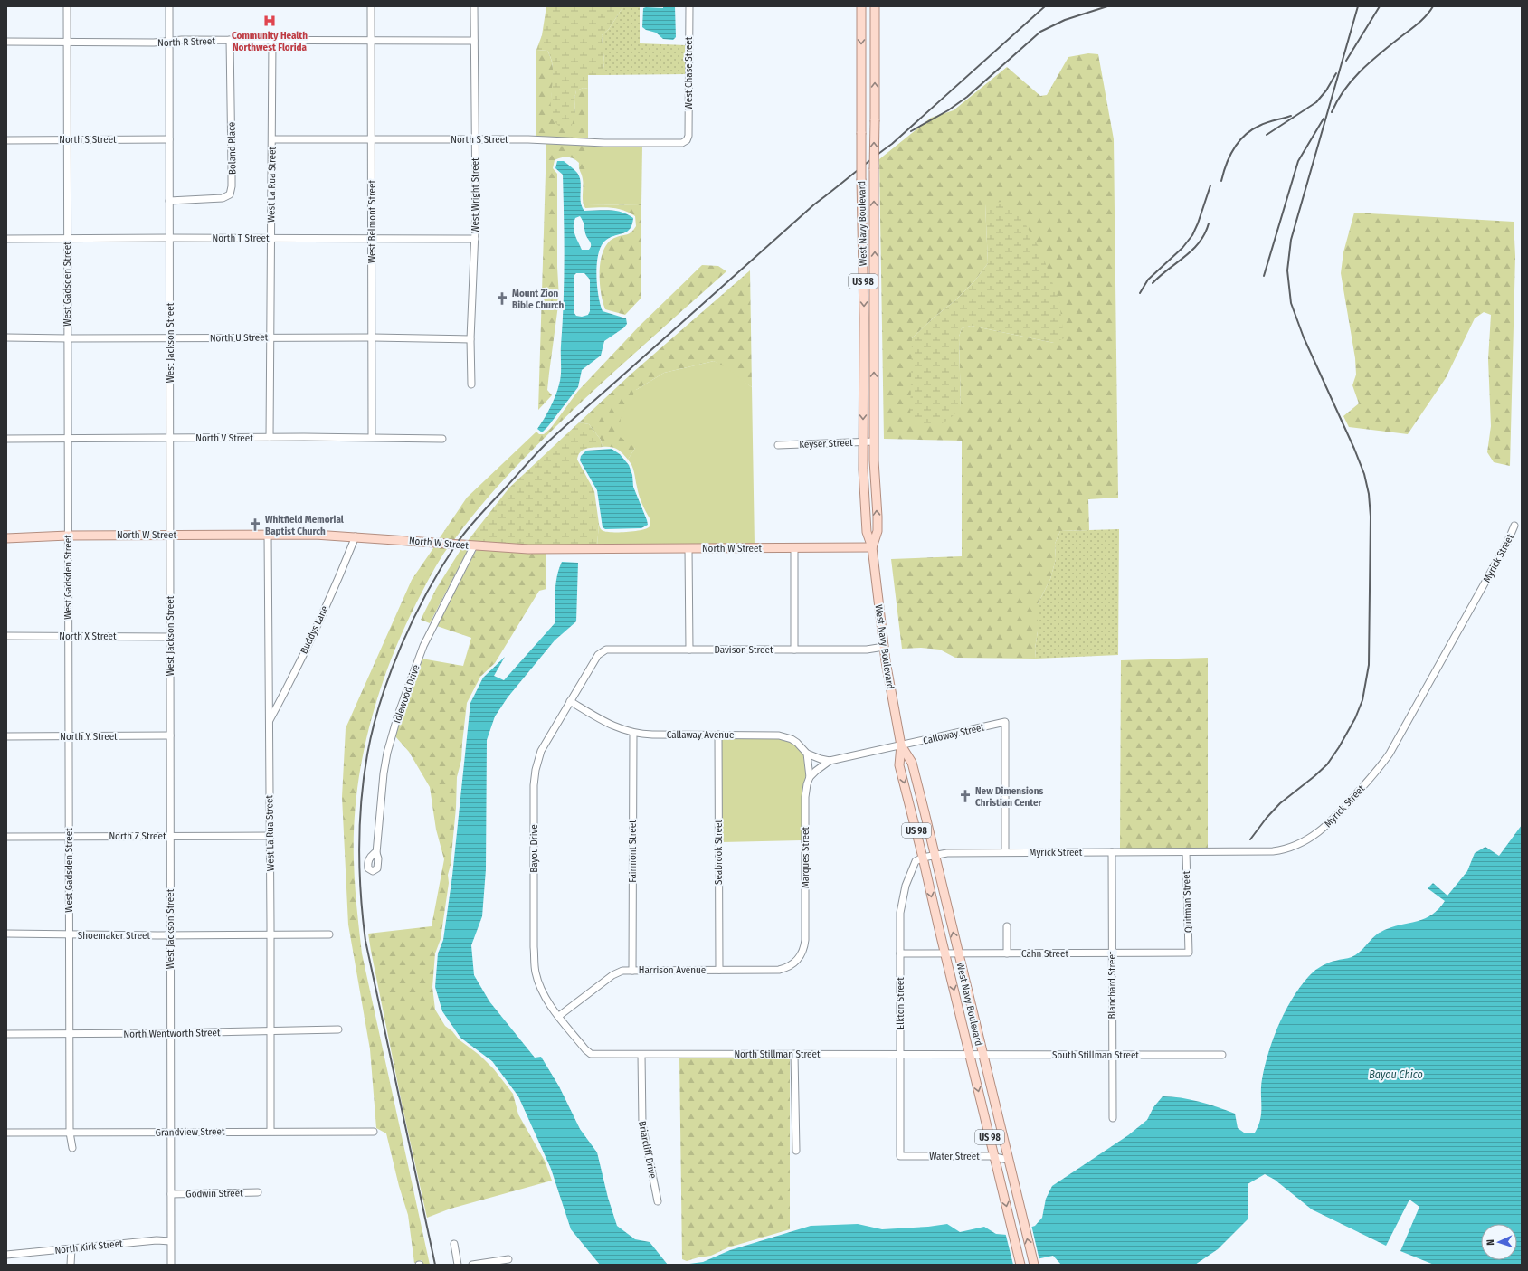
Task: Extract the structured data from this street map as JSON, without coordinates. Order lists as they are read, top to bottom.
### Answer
{
  "streets": {
    "main road": ["West Navy Boulevard", "US 98", "North W Street"],
    "street": [
      "North R Street",
      "West Chase Street",
      "North S Street",
      "Boland Place",
      "West La Rua Street",
      "West Wright Street",
      "West Belmont Street",
      "North T Street",
      "West Gadsden Street",
      "North U Street",
      "West Jackson Street",
      "North V Street",
      "Keyser Street",
      "Myrick Street",
      "Buddys Lane",
      "North X Street",
      "Davison Street",
      "Idlewood Drive",
      "Calloway Street",
      "Callaway Avenue",
      "North Y Street",
      "North Z Street",
      "Bayou Drive",
      "Fairmont Street",
      "Seabrook Street",
      "Marques Street",
      "Quitman Street",
      "Shoemaker Street",
      "Cahn Street",
      "Harrison Avenue",
      "Blanchard Street",
      "Elkton Street",
      "North Wentworth Street",
      "North Stillman Street",
      "South Stillman Street",
      "Grandview Street",
      "Briarcliff Drive",
      "Water Street",
      "Godwin Street",
      "North Kirk Street"
    ]
  },
  "crossings": [
    ["North R Street", "Boland Place"],
    ["North R Street", "West La Rua Street"],
    ["North R Street", "West Wright Street"],
    ["North R Street", "West Belmont Street"],
    ["North R Street", "West Gadsden Street"],
    ["North R Street", "West Jackson Street"],
    ["West Chase Street", "North S Street"],
    ["North S Street", "West La Rua Street"],
    ["North S Street", "West Wright Street"],
    ["North S Street", "West Belmont Street"],
    ["North S Street", "West Gadsden Street"],
    ["North S Street", "West Jackson Street"],
    ["Boland Place", "West Jackson Street"],
    ["West La Rua Street", "North T Street"],
    ["West La Rua Street", "North U Street"],
    ["West La Rua Street", "North V Street"],
    ["West La Rua Street", "North W Street"],
    ["West La Rua Street", "Buddys Lane"],
    ["West La Rua Street", "North Z Street"],
    ["West La Rua Street", "Shoemaker Street"],
    ["West La Rua Street", "North Wentworth Street"],
    ["West La Rua Street", "Grandview Street"],
    ["West Wright Street", "North T Street"],
    ["West Wright Street", "North U Street"],
    ["West Belmont Street", "North T Street"],
    ["West Belmont Street", "North U Street"],
    ["West Belmont Street", "North V Street"],
    ["West Navy Boulevard", "Keyser Street"],
    ["West Navy Boulevard", "North W Street"],
    ["West Navy Boulevard", "Myrick Street"],
    ["West Navy Boulevard", "Davison Street"],
    ["West Navy Boulevard", "Calloway Street"],
    ["West Navy Boulevard", "Callaway Avenue"],
    ["West Navy Boulevard", "Cahn Street"],
    ["West Navy Boulevard", "Elkton Street"],
    ["West Navy Boulevard", "North Stillman Street"],
    ["West Navy Boulevard", "South Stillman Street"],
    ["West Navy Boulevard", "Water Street"],
    ["North T Street", "West Gadsden Street"],
    ["North T Street", "West Jackson Street"],
    ["West Gadsden Street", "North U Street"],
    ["West Gadsden Street", "North V Street"],
    ["West Gadsden Street", "North W Street"],
    ["West Gadsden Street", "North X Street"],
    ["West Gadsden Street", "North Y Street"],
    ["West Gadsden Street", "North Z Street"],
    ["West Gadsden Street", "Shoemaker Street"],
    ["West Gadsden Street", "North Wentworth Street"],
    ["West Gadsden Street", "Grandview Street"],
    ["North U Street", "West Jackson Street"],
    ["West Jackson Street", "North V Street"],
    ["West Jackson Street", "North W Street"],
    ["West Jackson Street", "North X Street"],
    ["West Jackson Street", "North Y Street"],
    ["West Jackson Street", "North Z Street"],
    ["West Jackson Street", "Shoemaker Street"],
    ["West Jackson Street", "North Wentworth Street"],
    ["West Jackson Street", "Grandview Street"],
    ["West Jackson Street", "Godwin Street"],
    ["West Jackson Street", "North Kirk Street"],
    ["North W Street", "Buddys Lane"],
    ["North W Street", "Idlewood Drive"],
    ["Myrick Street", "Calloway Street"],
    ["Myrick Street", "Quitman Street"],
    ["Myrick Street", "Blanchard Street"],
    ["Myrick Street", "Elkton Street"],
    ["Davison Street", "Bayou Drive"],
    ["Calloway Street", "Callaway Avenue"],
    ["Callaway Avenue", "Bayou Drive"],
    ["Callaway Avenue", "Fairmont Street"],
    ["Callaway Avenue", "Seabrook Street"],
    ["Callaway Avenue", "Marques Street"],
    ["Bayou Drive", "Harrison Avenue"],
    ["Bayou Drive", "North Stillman Street"],
    ["Fairmont Street", "Harrison Avenue"],
    ["Seabrook Street", "Harrison Avenue"],
    ["Marques Street", "Harrison Avenue"],
    ["Quitman Street", "Cahn Street"],
    ["Cahn Street", "Blanchard Street"],
    ["Cahn Street", "Elkton Street"],
    ["Blanchard Street", "South Stillman Street"],
    ["Elkton Street", "North Stillman Street"],
    ["Elkton Street", "Water Street"],
    ["North Stillman Street", "South Stillman Street"],
    ["North Stillman Street", "Briarcliff Drive"]
  ],
  "water": ["Bayou Chico"],
  "places": {
    "hospital": ["Community Health Northwest Florida"],
    "church": ["Mount Zion Bible Church", "Whitfield Memorial Baptist Church", "New Dimensions Christian Center"]
  },
  "north": "left"
}
